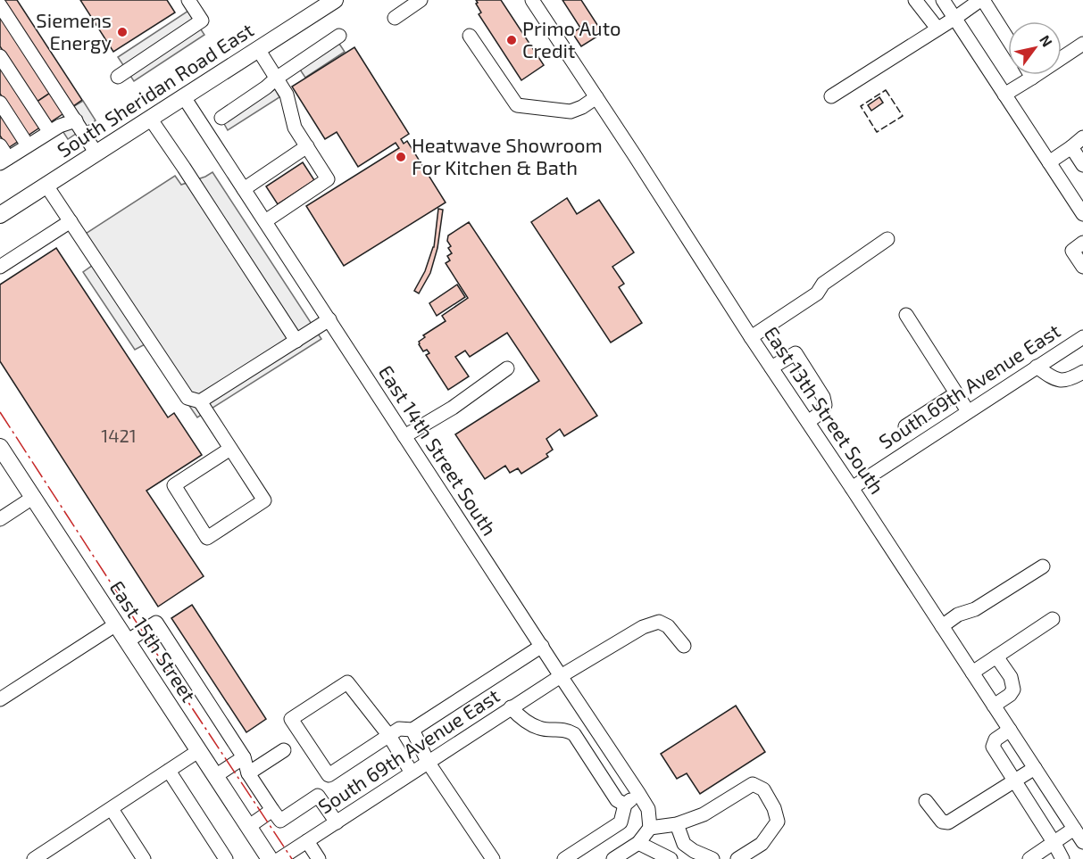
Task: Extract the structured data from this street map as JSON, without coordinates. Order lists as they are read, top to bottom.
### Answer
{
  "streets": {
    "main road": ["South Sheridan Road East", "East 15th Street"],
    "street": ["South 69th Avenue East", "East 13th Street South", "East 14th Street South"]
  },
  "crossings": [
    ["South Sheridan Road East", "East 14th Street South"],
    ["South 69th Avenue East", "East 13th Street South"],
    ["South 69th Avenue East", "East 14th Street South"]
  ],
  "places": ["Siemens Energy", "Primo Auto Credit", "Heatwave Showroom For Kitchen & Bath"],
  "house_numbers": ["1421"],
  "north": "top right"
}
